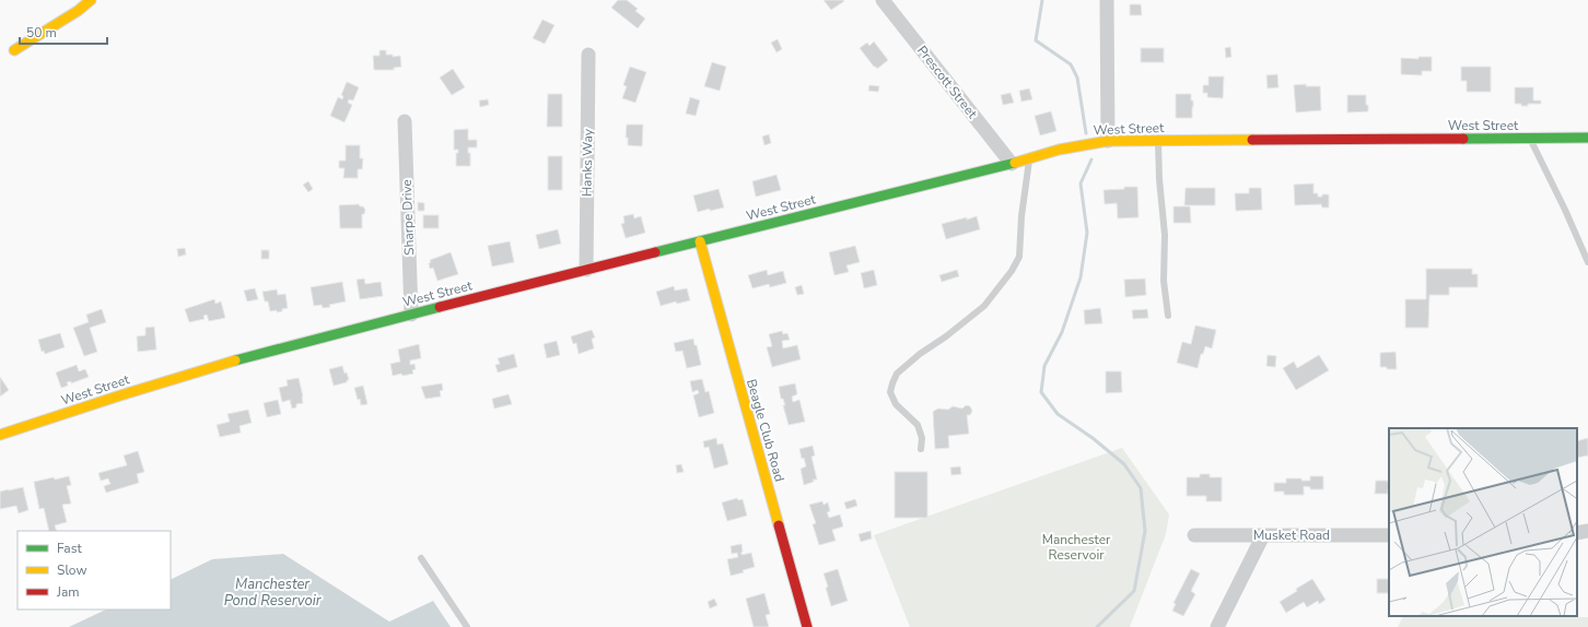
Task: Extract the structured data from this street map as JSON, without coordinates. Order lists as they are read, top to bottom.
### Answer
{
  "streets": {
    "main road": ["West Street", "Beagle Club Road"],
    "street": [
      "Prescott Street",
      "Hanks Way",
      "Sharpe Drive",
      "Musket Road"
    ]
  },
  "crossings": [
    ["Prescott Street", "West Street"],
    ["West Street", "Hanks Way"],
    ["West Street", "Sharpe Drive"],
    ["West Street", "Beagle Club Road"]
  ],
  "water": ["Manchester Pond Reservoir"],
  "parks": ["Manchester Reservoir"],
  "legend": ["Fast", "Slow", "Jam"],
  "scale_bar": "50 m"
}
